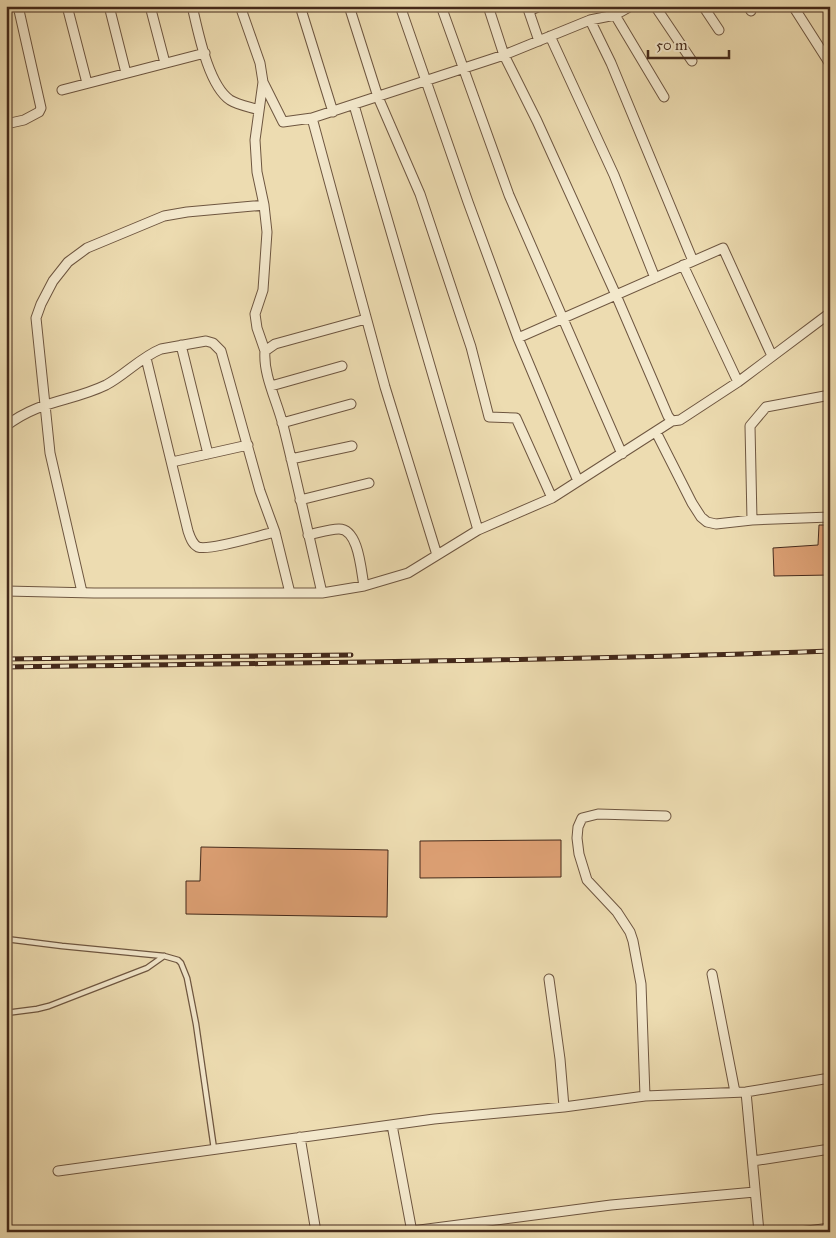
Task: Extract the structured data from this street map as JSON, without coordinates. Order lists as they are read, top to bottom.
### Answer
{
  "scale_bar": "50 m"
}
